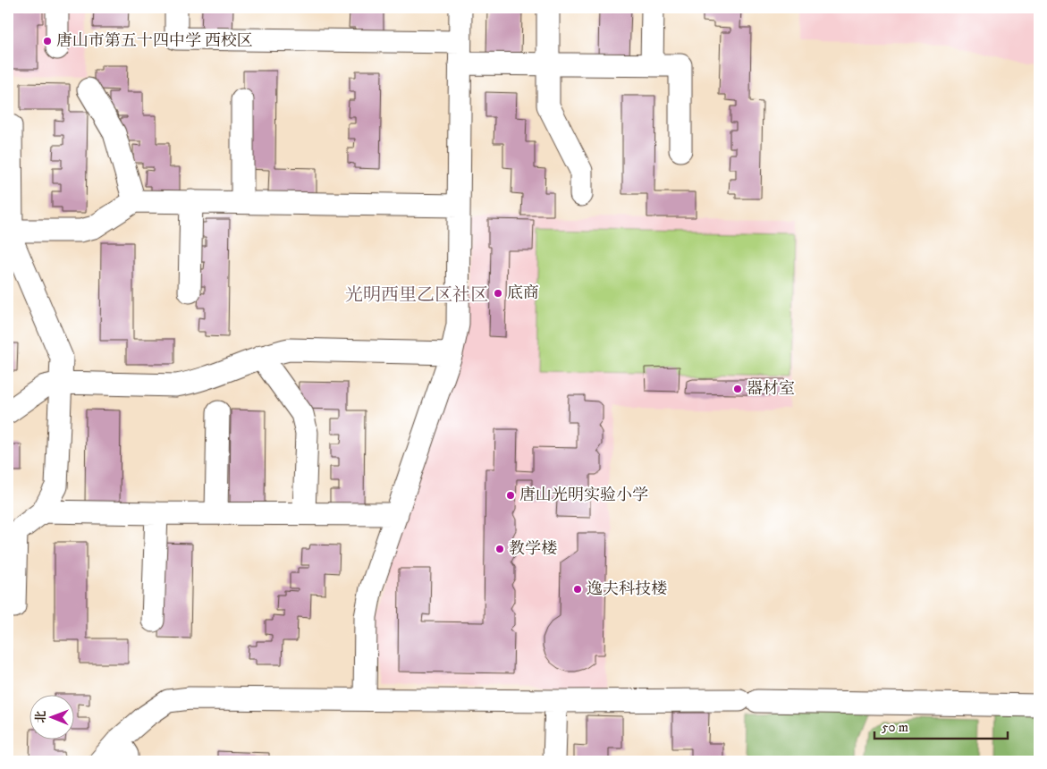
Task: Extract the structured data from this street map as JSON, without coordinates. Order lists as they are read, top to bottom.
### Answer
{
  "districts": ["光明西里乙区社区"],
  "places": [
    "唐山市第五十四中学 西校区",
    "底商",
    "器材室",
    "唐山光明实验小学",
    "教学楼",
    "逸夫科技楼"
  ],
  "scale_bar": "50 m",
  "north": "left"
}
